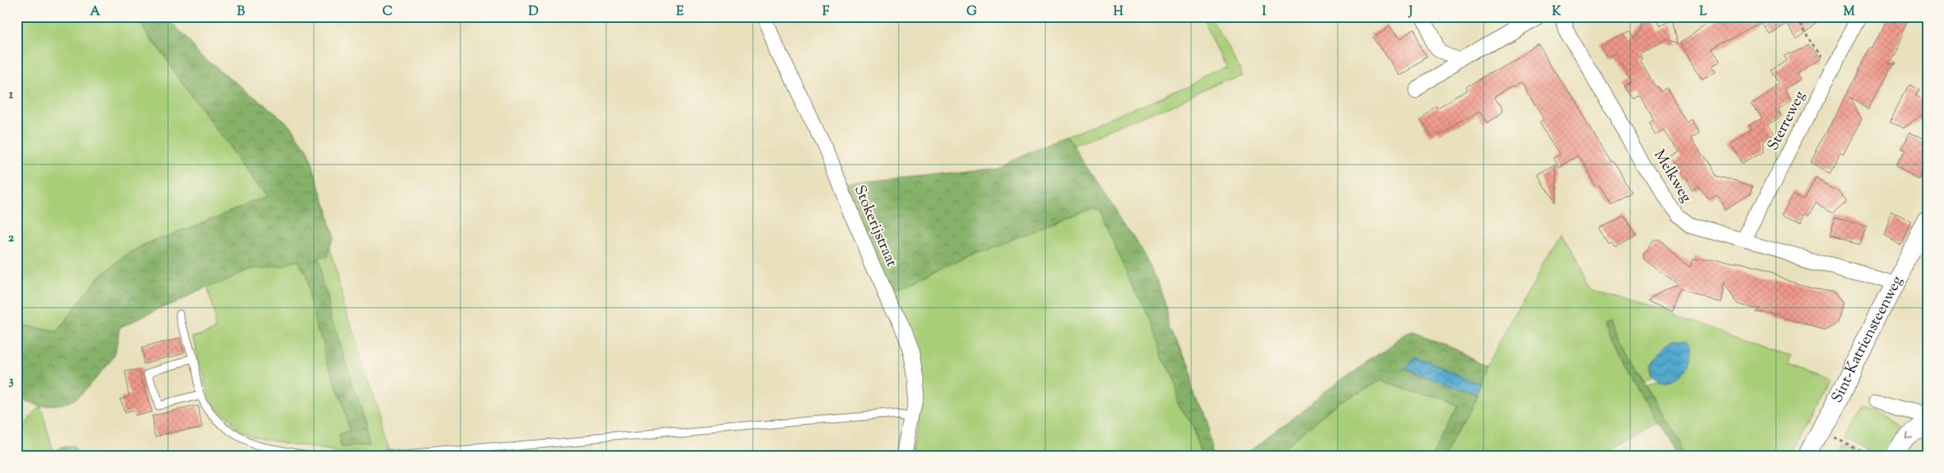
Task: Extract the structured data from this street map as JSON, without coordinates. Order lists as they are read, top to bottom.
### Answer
{
  "streets": {
    "street": [
      "Sterreweg",
      "Melkweg",
      "Stokerijstraat",
      "Sint-Katriensteenweg"
    ]
  },
  "crossings": [
    ["Sterreweg", "Melkweg"],
    ["Melkweg", "Sint-Katriensteenweg"]
  ],
  "grid": {
    "columns": [
      "A",
      "B",
      "C",
      "D",
      "E",
      "F",
      "G",
      "H",
      "I",
      "J",
      "K",
      "L",
      "M"
    ],
    "rows": ["1", "2", "3"]
  }
}
